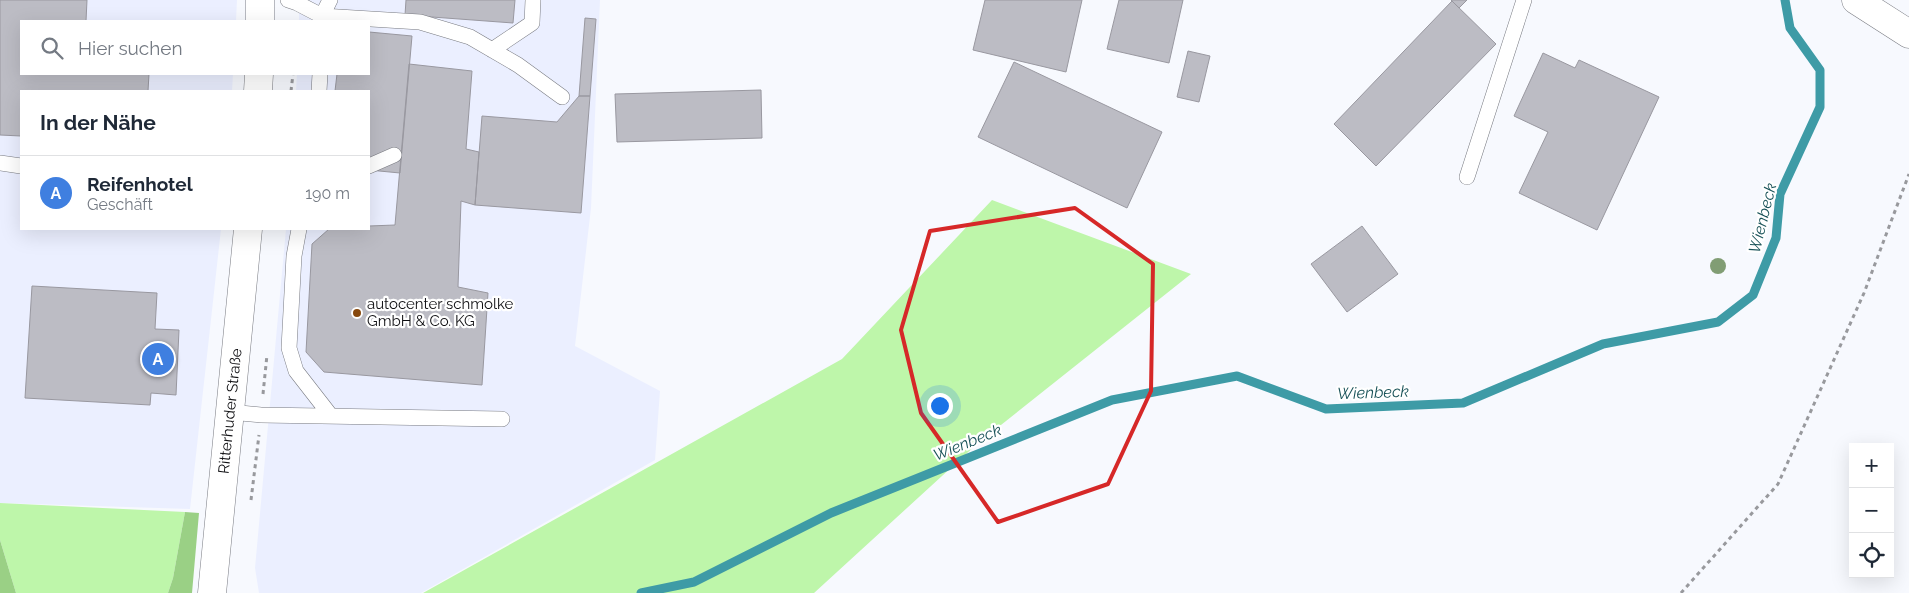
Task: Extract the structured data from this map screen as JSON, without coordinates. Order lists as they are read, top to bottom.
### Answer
{
  "streets": {
    "street": ["Ritterhuder Straße"]
  },
  "water": ["Wienbeck"],
  "places": ["autocenter schmolke GmbH & Co. KG"],
  "page": {
    "search": "Hier suchen",
    "heading": "In der Nähe",
    "list": [
      {
        "mark": "A",
        "name": "Reifenhotel",
        "note": "Geschäft",
        "value": "190 m"
      }
    ],
    "pins": "A",
    "map_buttons": ["+", "−"]
  }
}
